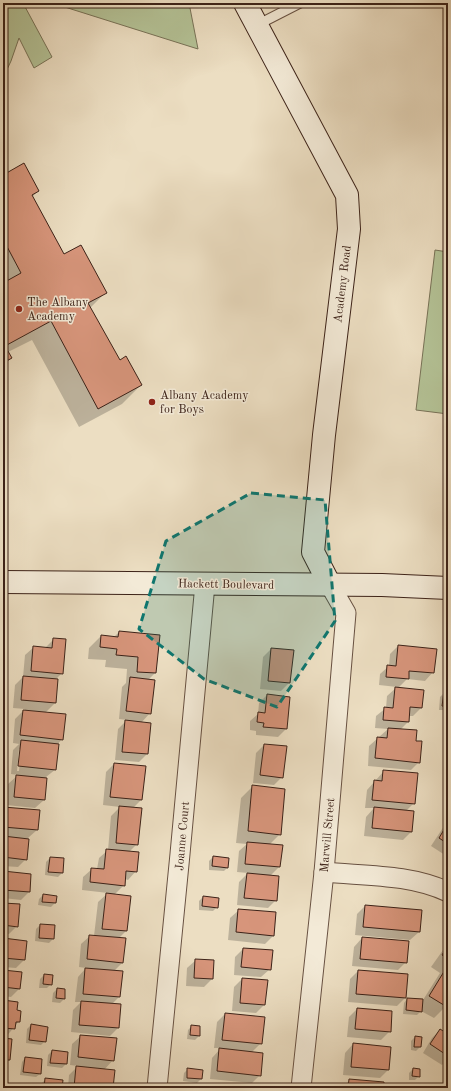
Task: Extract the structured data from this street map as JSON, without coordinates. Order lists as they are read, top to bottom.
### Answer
{
  "streets": {
    "street": [
      "Academy Road",
      "Hackett Boulevard",
      "Marwill Street",
      "Joanne Court"
    ]
  },
  "crossings": [
    ["Academy Road", "Hackett Boulevard"],
    ["Academy Road", "Marwill Street"],
    ["Hackett Boulevard", "Marwill Street"],
    ["Hackett Boulevard", "Joanne Court"]
  ],
  "places": ["The Albany Academy", "Albany Academy for Boys"]
}
